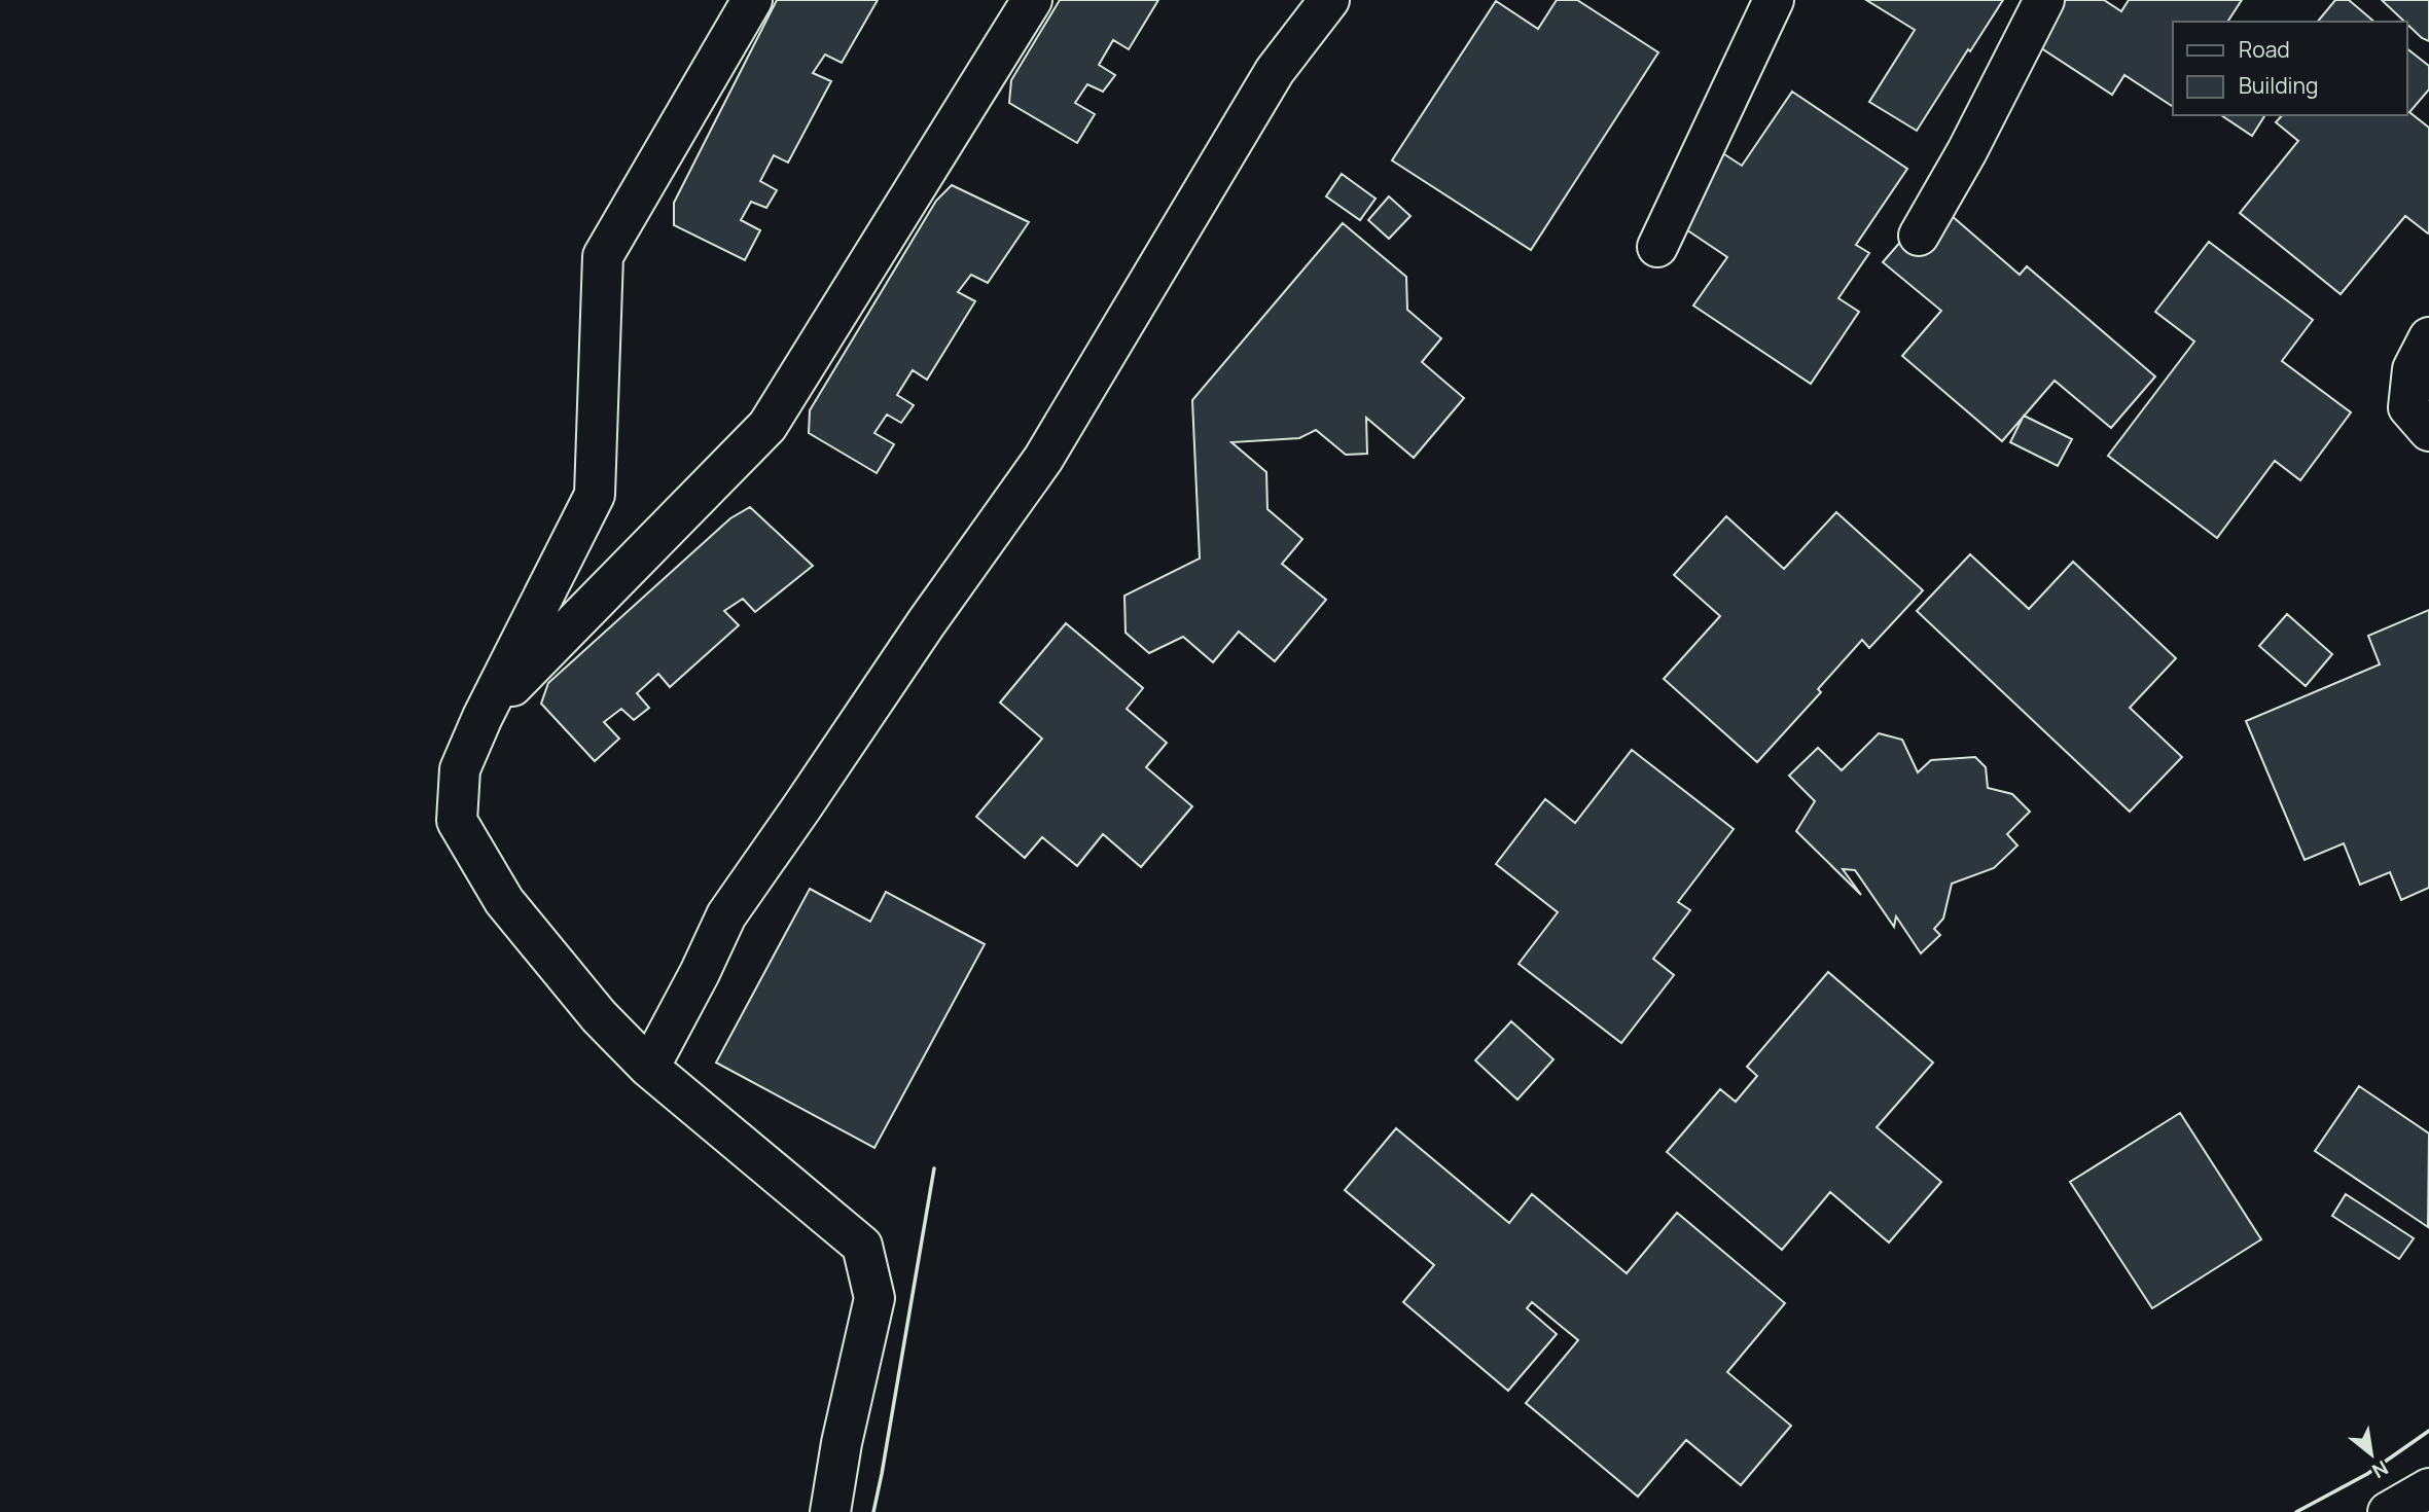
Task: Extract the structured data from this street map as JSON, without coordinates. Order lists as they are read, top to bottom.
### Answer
{
  "legend": ["Road", "Building"],
  "north": "bottom right"
}
